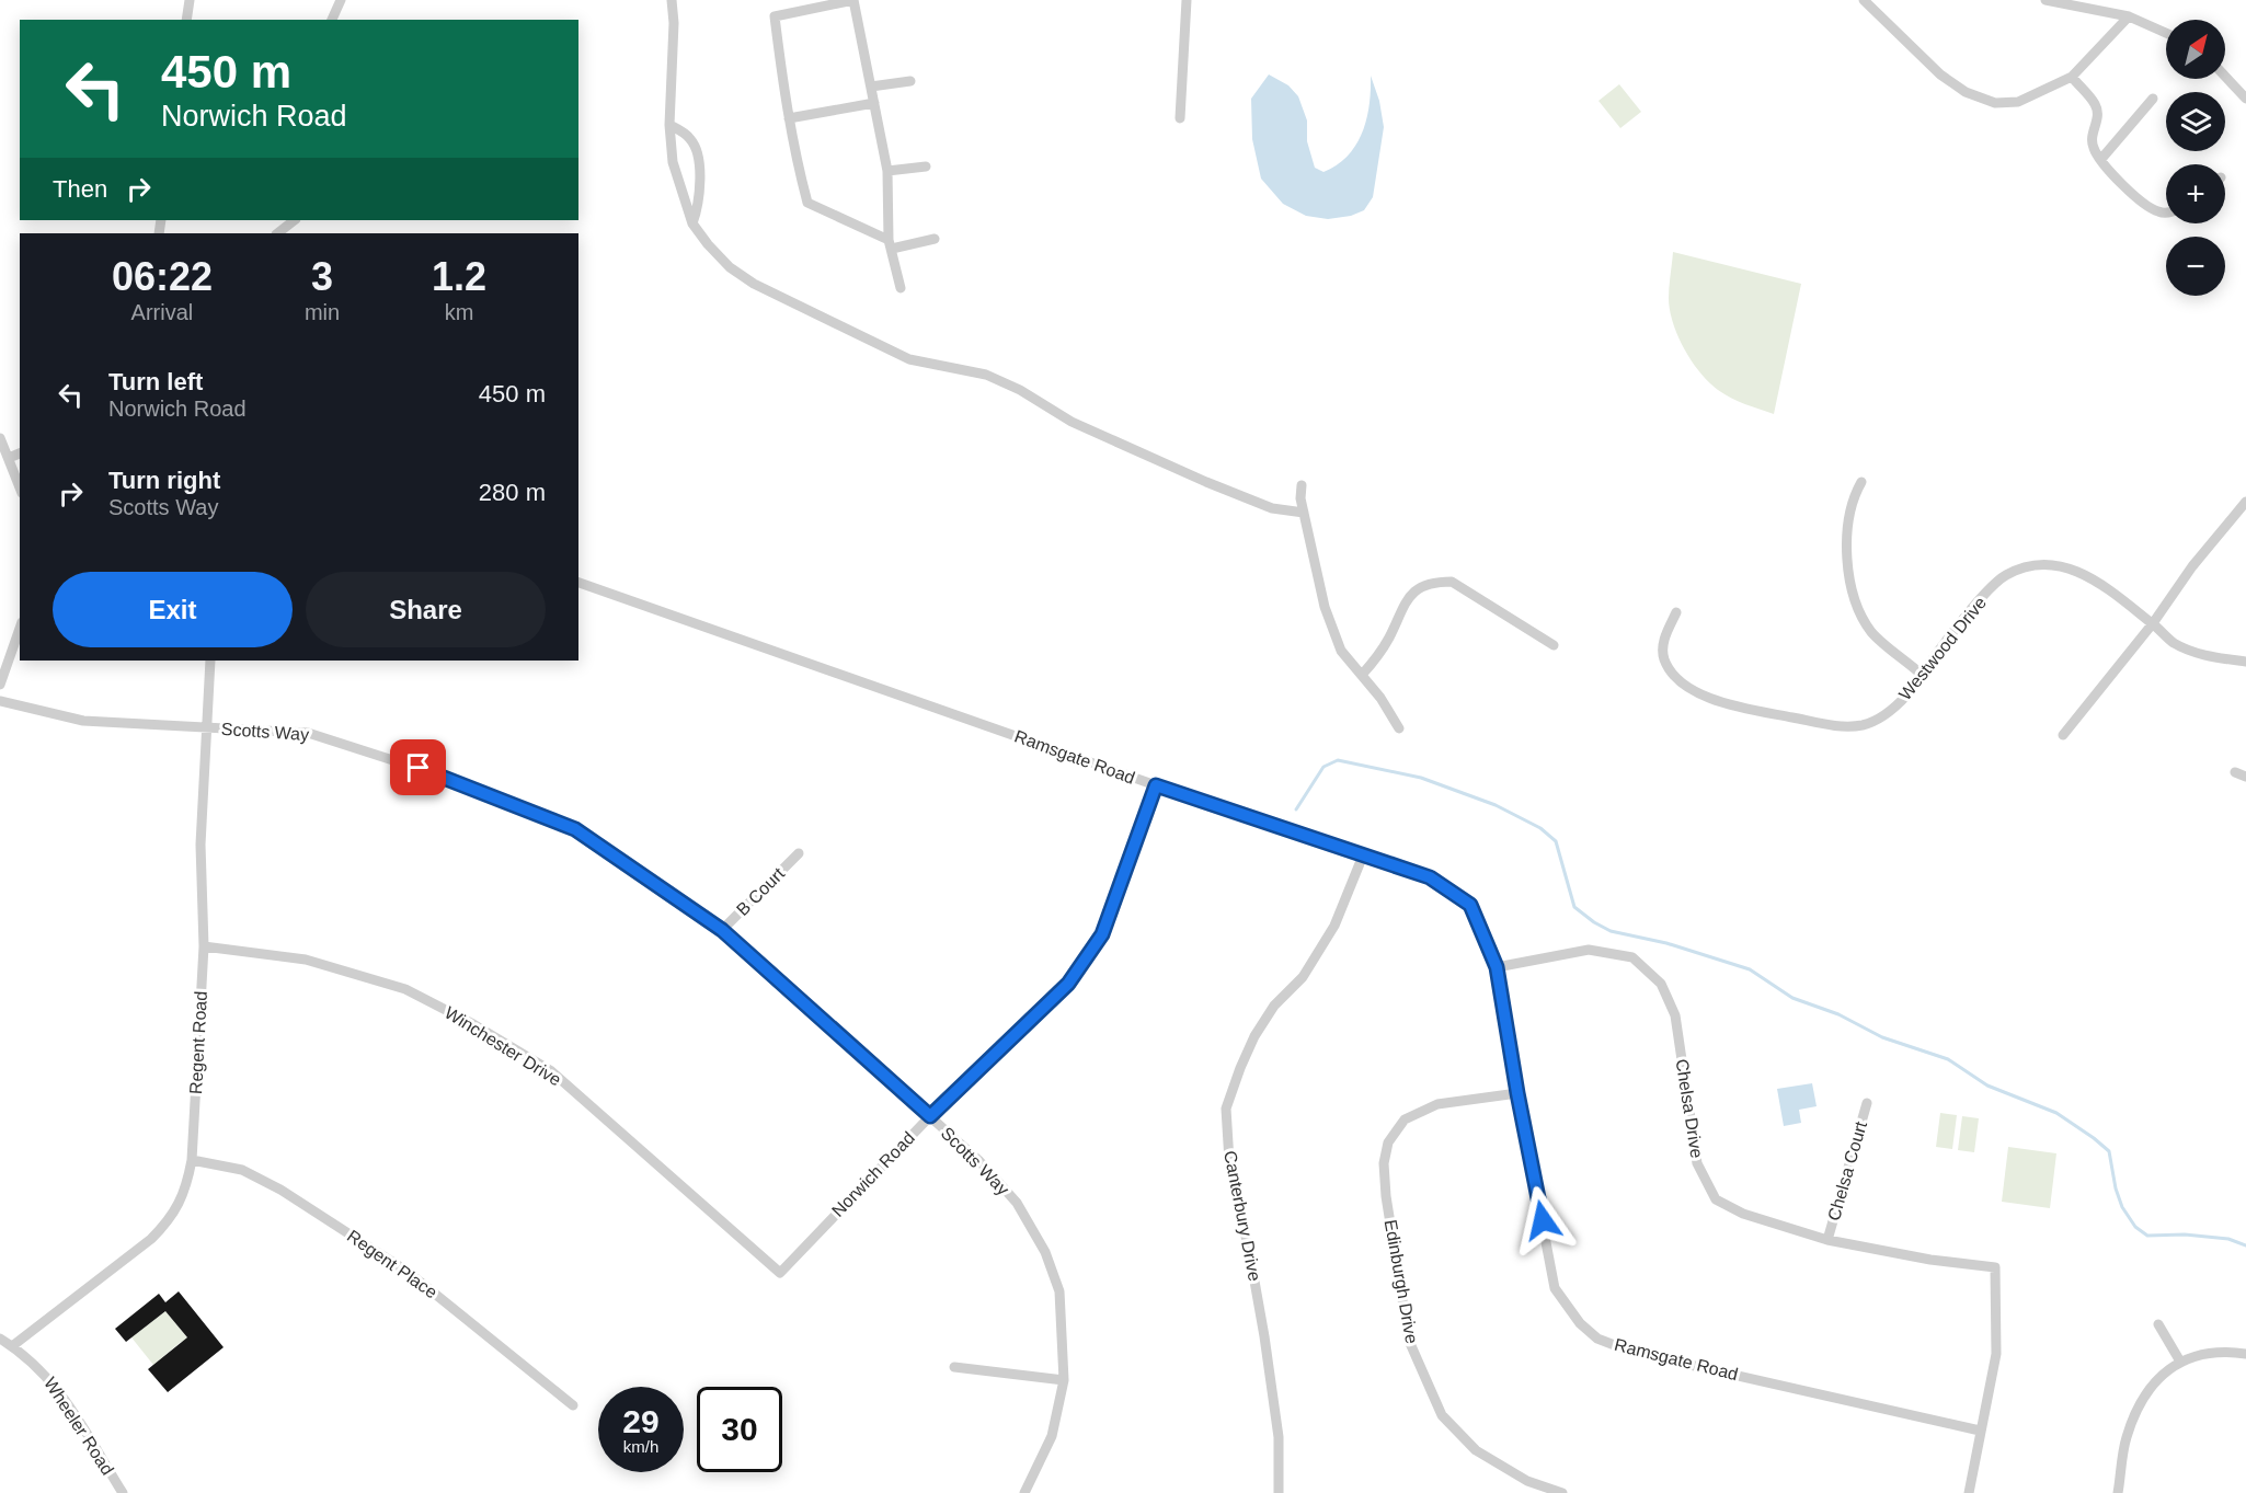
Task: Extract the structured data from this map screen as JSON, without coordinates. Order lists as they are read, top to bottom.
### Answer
{
  "streets": {
    "street": [
      "Westwood Drive",
      "Scotts Way",
      "Ramsgate Road",
      "B Court",
      "Regent Road",
      "Winchester Drive",
      "Chelsa Drive",
      "Chelsa Court",
      "Norwich Road",
      "Canterbury Drive",
      "Regent Place",
      "Edinburgh Drive",
      "Wheeler Road"
    ]
  },
  "crossings": [
    ["Scotts Way", "B Court"],
    ["Scotts Way", "Regent Road"],
    ["Scotts Way", "Norwich Road"],
    ["Ramsgate Road", "Chelsa Drive"],
    ["Ramsgate Road", "Norwich Road"],
    ["Ramsgate Road", "Canterbury Drive"],
    ["Ramsgate Road", "Edinburgh Drive"],
    ["Regent Road", "Winchester Drive"],
    ["Regent Road", "Regent Place"],
    ["Regent Road", "Wheeler Road"],
    ["Winchester Drive", "Norwich Road"],
    ["Chelsa Drive", "Chelsa Court"]
  ],
  "north": "top right",
  "page": {
    "map_buttons": ["+", "−"],
    "turn": ["450 m", "Norwich Road"],
    "then": "Then",
    "eta": [
      "06:22",
      "Arrival",
      "3",
      "min",
      "1.2",
      "km"
    ],
    "list": [
      {
        "name": "Turn left",
        "note": "Norwich Road",
        "value": "450 m"
      },
      {
        "name": "Turn right",
        "note": "Scotts Way",
        "value": "280 m"
      }
    ],
    "buttons": ["Exit", "Share"],
    "speed": "29 km/h",
    "limit": "30"
  }
}
